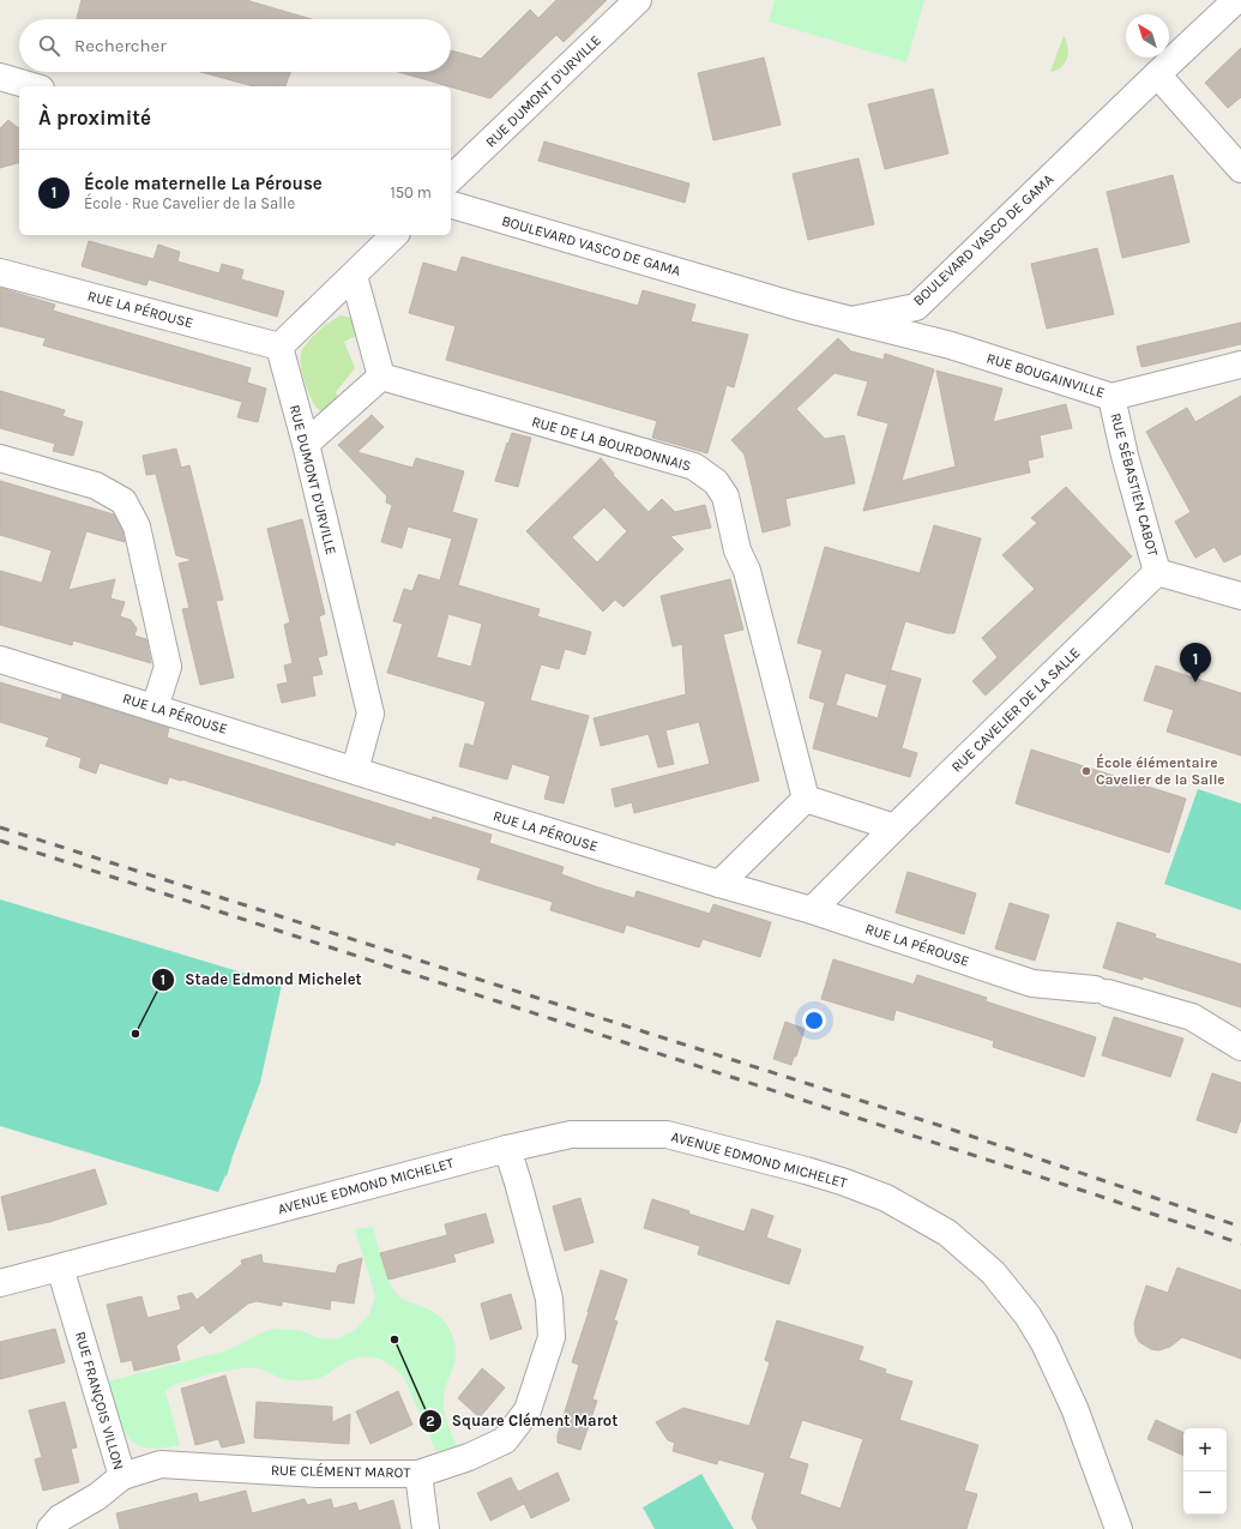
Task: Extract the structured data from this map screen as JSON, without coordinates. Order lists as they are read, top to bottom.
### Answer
{
  "streets": {
    "street": [
      "RUE DUMONT D'URVILLE",
      "BOULEVARD VASCO DE GAMA",
      "RUE LA PÉROUSE",
      "RUE BOUGAINVILLE",
      "RUE DE LA BOURDONNAIS",
      "RUE SÉBASTIEN CABOT",
      "RUE CAVELIER DE LA SALLE",
      "AVENUE EDMOND MICHELET",
      "RUE FRANÇOIS VILLON",
      "RUE CLÉMENT MAROT"
    ]
  },
  "crossings": [
    ["RUE DUMONT D'URVILLE", "RUE LA PÉROUSE"],
    ["BOULEVARD VASCO DE GAMA", "RUE BOUGAINVILLE"],
    ["RUE LA PÉROUSE", "RUE CAVELIER DE LA SALLE"],
    ["RUE BOUGAINVILLE", "RUE SÉBASTIEN CABOT"],
    ["RUE SÉBASTIEN CABOT", "RUE CAVELIER DE LA SALLE"],
    ["AVENUE EDMOND MICHELET", "RUE FRANÇOIS VILLON"],
    ["AVENUE EDMOND MICHELET", "RUE CLÉMENT MAROT"],
    ["RUE FRANÇOIS VILLON", "RUE CLÉMENT MAROT"]
  ],
  "places": ["École élémentaire Cavelier de la Salle", "Stade Edmond Michelet", "Square Clément Marot"],
  "north": "top left",
  "page": {
    "search": "Rechercher",
    "heading": "À proximité",
    "list": [
      {
        "mark": "1",
        "name": "École maternelle La Pérouse",
        "note": "École · Rue Cavelier de la Salle",
        "value": "150 m"
      }
    ],
    "pins": "1",
    "map_buttons": ["+", "−"]
  }
}
